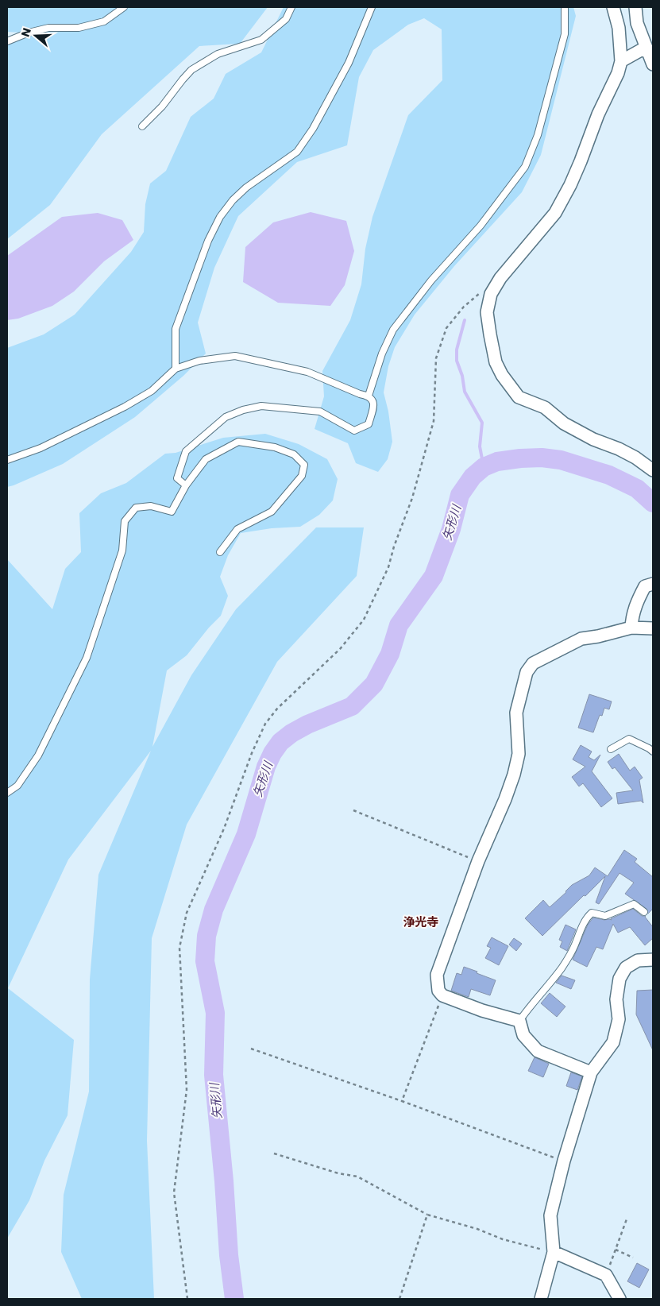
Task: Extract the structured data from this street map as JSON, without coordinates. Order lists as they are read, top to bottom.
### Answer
{
  "districts": ["浄光寺"],
  "water": ["矢形川"],
  "north": "left"
}
